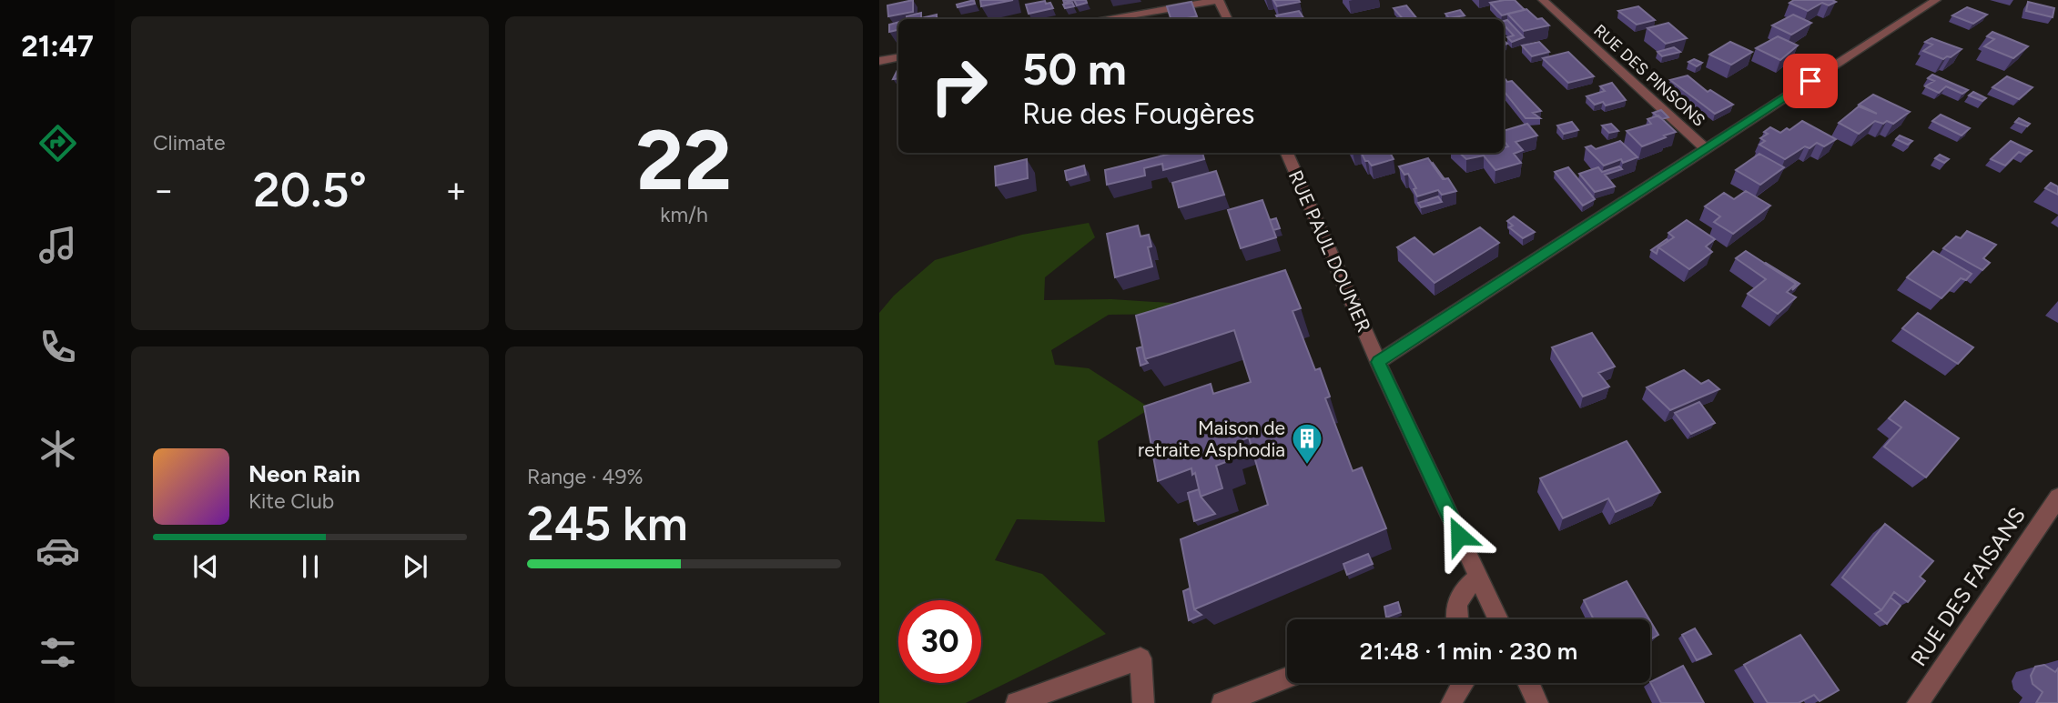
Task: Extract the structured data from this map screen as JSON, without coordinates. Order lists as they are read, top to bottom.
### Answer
{
  "streets": {
    "street": ["RUE DES PINSONS", "RUE PAUL DOUMER", "RUE DES FAISANS"]
  },
  "places": {
    "building": ["Maison de retraite Asphodia"]
  },
  "page": {
    "tabs": "21:47",
    "tile": [
      "Climate",
      ["22", "km/h"],
      ["Range · 49%", "245 km"]
    ],
    "turn": ["50 m", "Rue des Fougères"],
    "heat": ["−", "20.5°", "+"],
    "song": ["Neon Rain", "Kite Club"],
    "limit": "30",
    "trip": "21:48 · 1 min · 230 m"
  }
}
